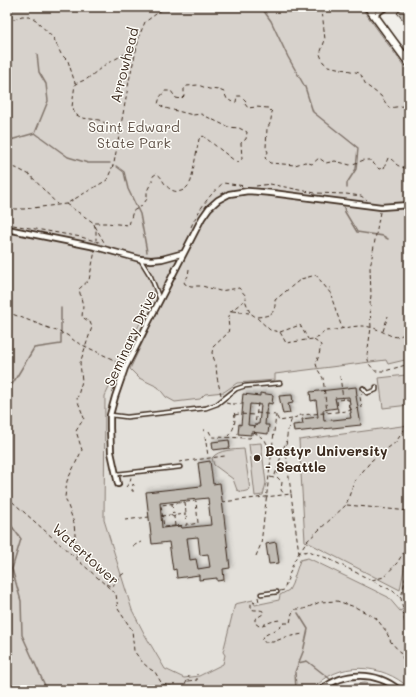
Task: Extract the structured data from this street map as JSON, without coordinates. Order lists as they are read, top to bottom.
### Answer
{
  "streets": {
    "street": ["Seminary Drive"],
    "path": ["Arrowhead", "Watertower"]
  },
  "parks": ["Saint Edward State Park"],
  "places": ["Bastyr University - Seattle"]
}
